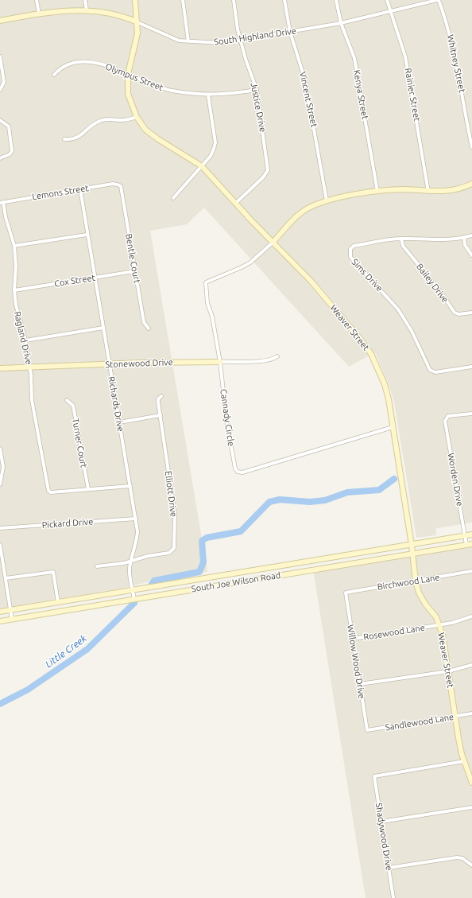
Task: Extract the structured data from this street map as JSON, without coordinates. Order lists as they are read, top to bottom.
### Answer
{
  "streets": {
    "street": [
      "South Highland Drive",
      "Whitney Street",
      "Olympus Street",
      "Kenya Street",
      "Rainier Street",
      "Vincent Street",
      "Justice Drive",
      "Lemons Street",
      "Bentle Court",
      "Sims Drive",
      "Cox Street",
      "Bailey Drive",
      "Weaver Street",
      "Ragland Drive",
      "Stonewood Drive",
      "Richards Drive",
      "Cannady Circle",
      "Turner Court",
      "Worden Drive",
      "Elliott Drive",
      "Pickard Drive",
      "South Joe Wilson Road",
      "Birchwood Lane",
      "Rosewood Lane",
      "Willow Wood Drive",
      "Sandlewood Lane",
      "Shadywood Drive"
    ]
  },
  "crossings": [
    ["South Highland Drive", "Whitney Street"],
    ["South Highland Drive", "Kenya Street"],
    ["South Highland Drive", "Rainier Street"],
    ["South Highland Drive", "Vincent Street"],
    ["South Highland Drive", "Justice Drive"],
    ["South Highland Drive", "Weaver Street"],
    ["Olympus Street", "Justice Drive"],
    ["Olympus Street", "Weaver Street"],
    ["Justice Drive", "Weaver Street"],
    ["Lemons Street", "Bentle Court"],
    ["Lemons Street", "Ragland Drive"],
    ["Lemons Street", "Richards Drive"],
    ["Bentle Court", "Cox Street"],
    ["Sims Drive", "Bailey Drive"],
    ["Cox Street", "Ragland Drive"],
    ["Cox Street", "Richards Drive"],
    ["Weaver Street", "Cannady Circle"],
    ["Weaver Street", "South Joe Wilson Road"],
    ["Weaver Street", "Birchwood Lane"],
    ["Weaver Street", "Rosewood Lane"],
    ["Weaver Street", "Sandlewood Lane"],
    ["Weaver Street", "Shadywood Drive"],
    ["Ragland Drive", "Stonewood Drive"],
    ["Ragland Drive", "Turner Court"],
    ["Stonewood Drive", "Richards Drive"],
    ["Stonewood Drive", "Cannady Circle"],
    ["Richards Drive", "Elliott Drive"],
    ["Richards Drive", "Pickard Drive"],
    ["Richards Drive", "South Joe Wilson Road"],
    ["Worden Drive", "South Joe Wilson Road"],
    ["Birchwood Lane", "Willow Wood Drive"],
    ["Rosewood Lane", "Willow Wood Drive"],
    ["Willow Wood Drive", "Sandlewood Lane"]
  ],
  "water": ["Little Creek"]
}
